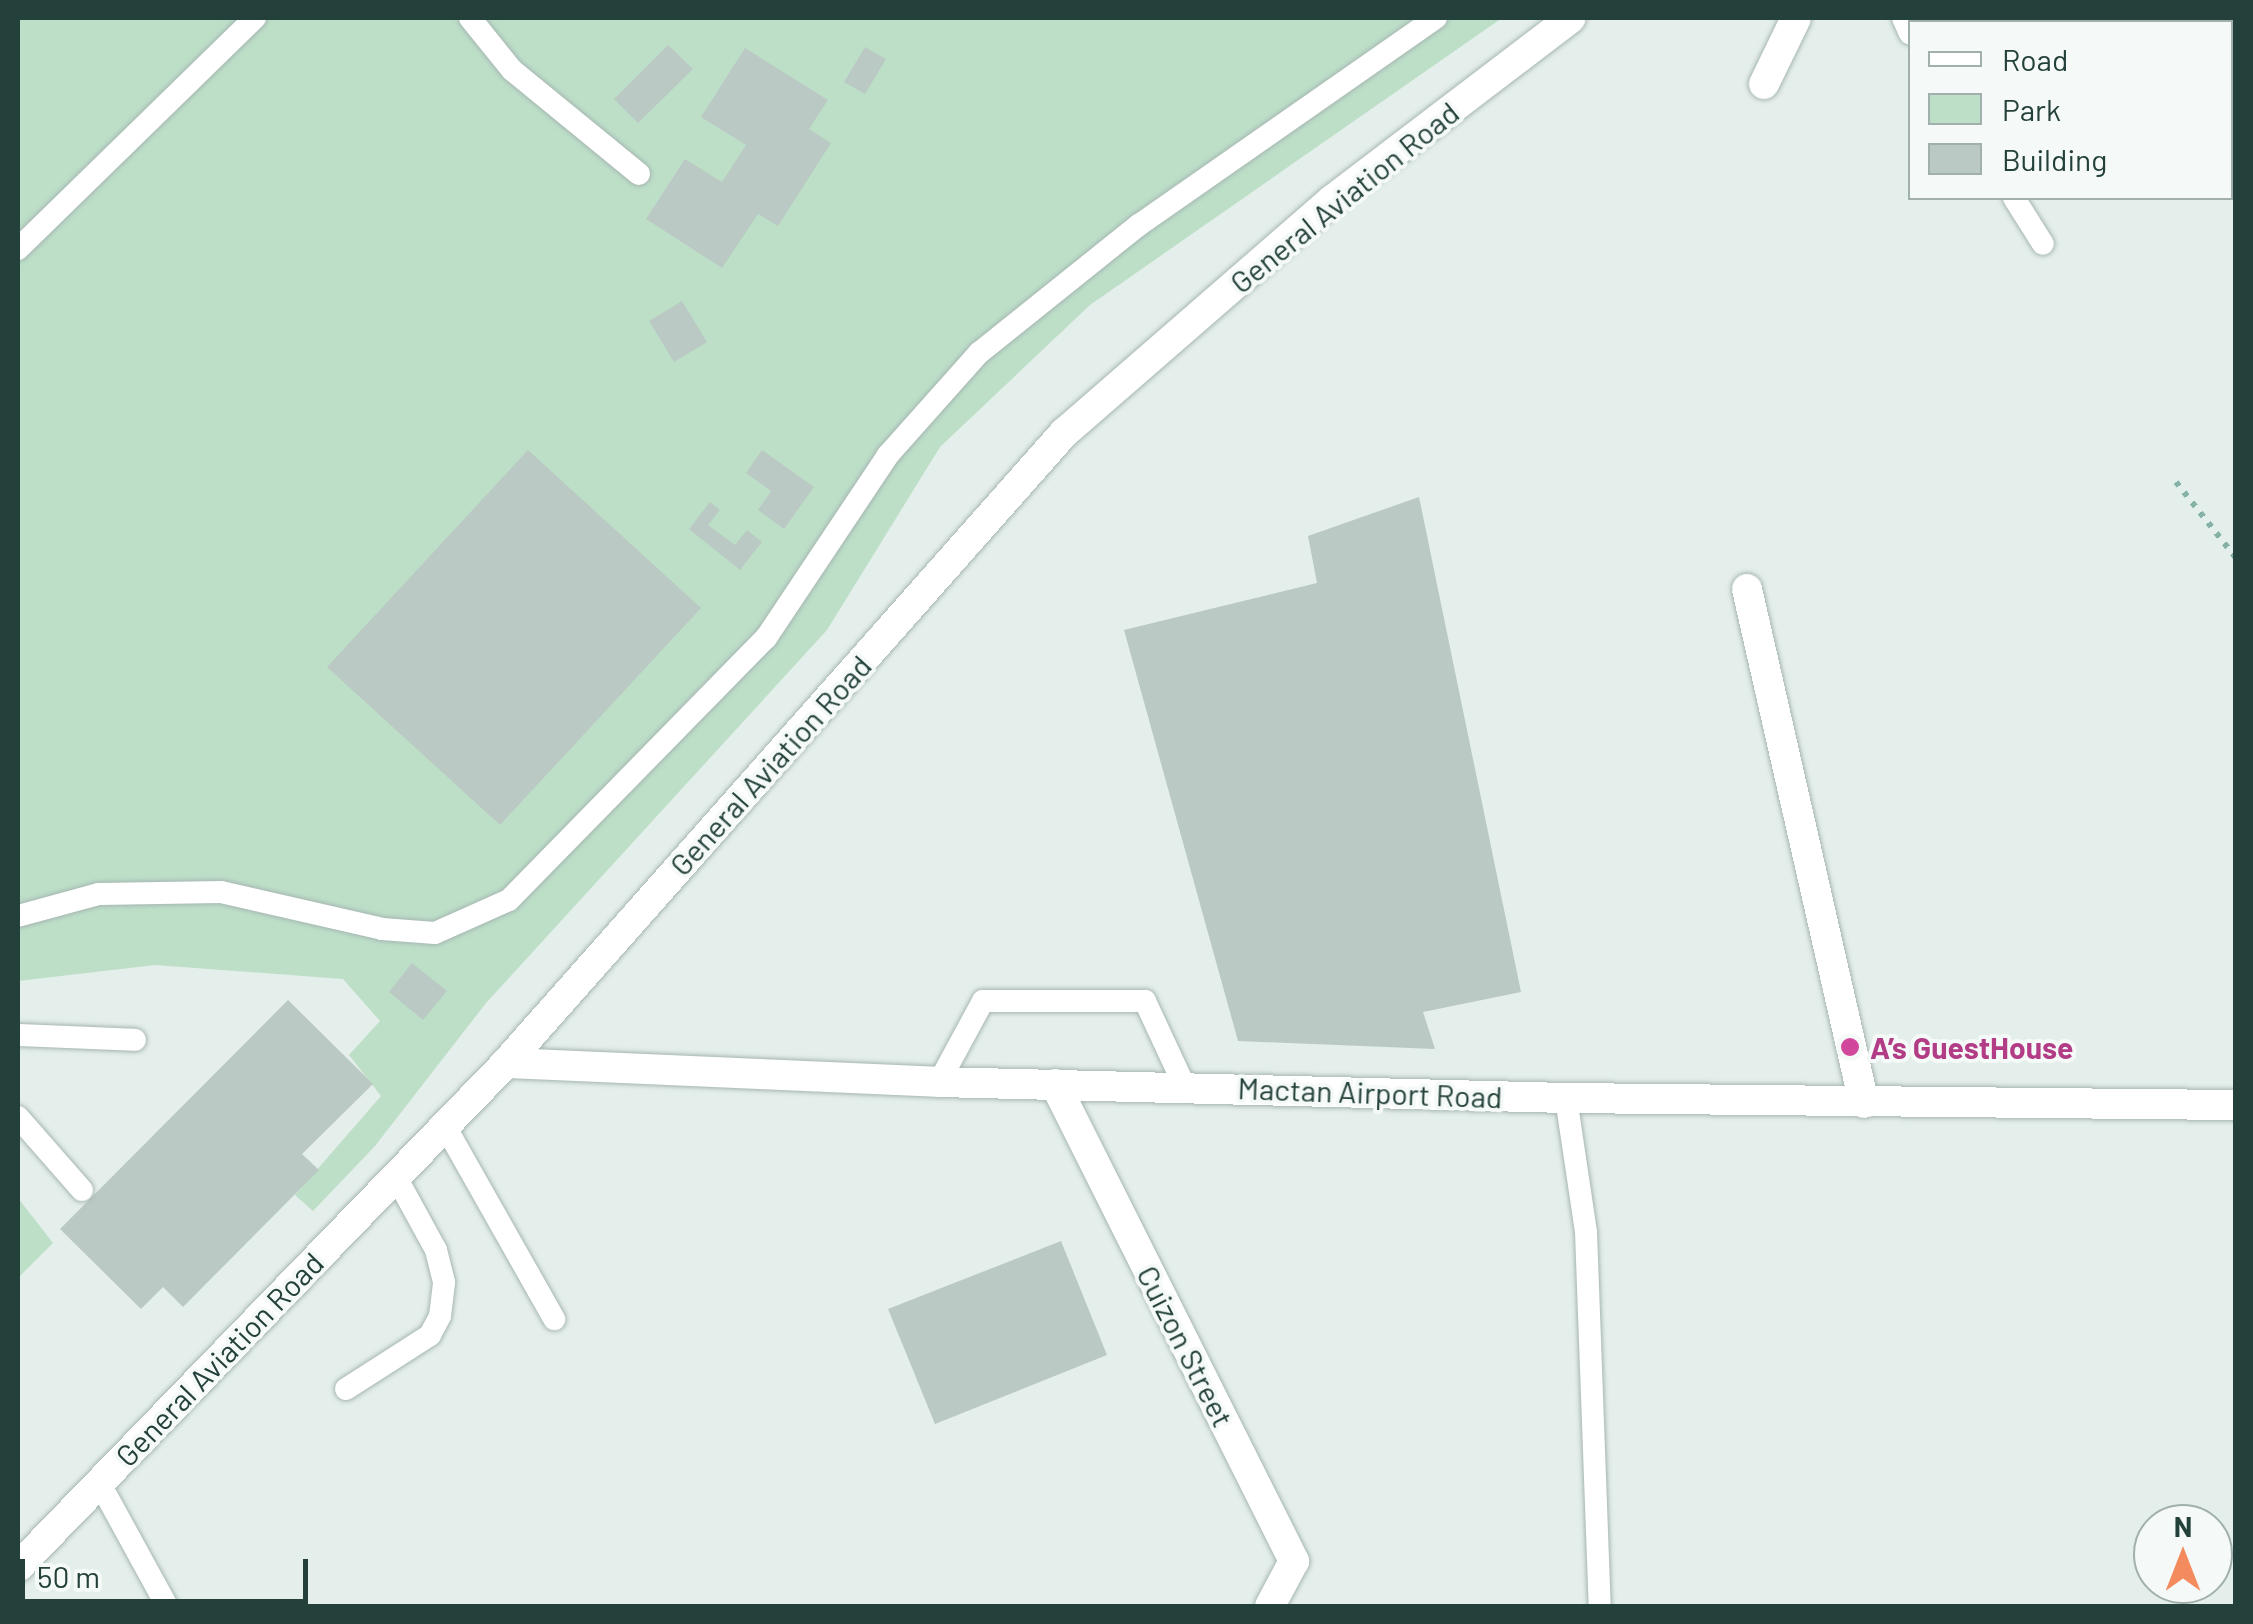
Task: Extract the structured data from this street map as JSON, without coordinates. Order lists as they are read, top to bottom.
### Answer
{
  "streets": {
    "main road": ["General Aviation Road", "Mactan Airport Road", "Cuizon Street"]
  },
  "crossings": [
    ["General Aviation Road", "Mactan Airport Road"],
    ["Mactan Airport Road", "Cuizon Street"]
  ],
  "places": ["A’s GuestHouse"],
  "legend": ["Road", "Park", "Building"],
  "scale_bar": "50 m",
  "north": "top"
}
